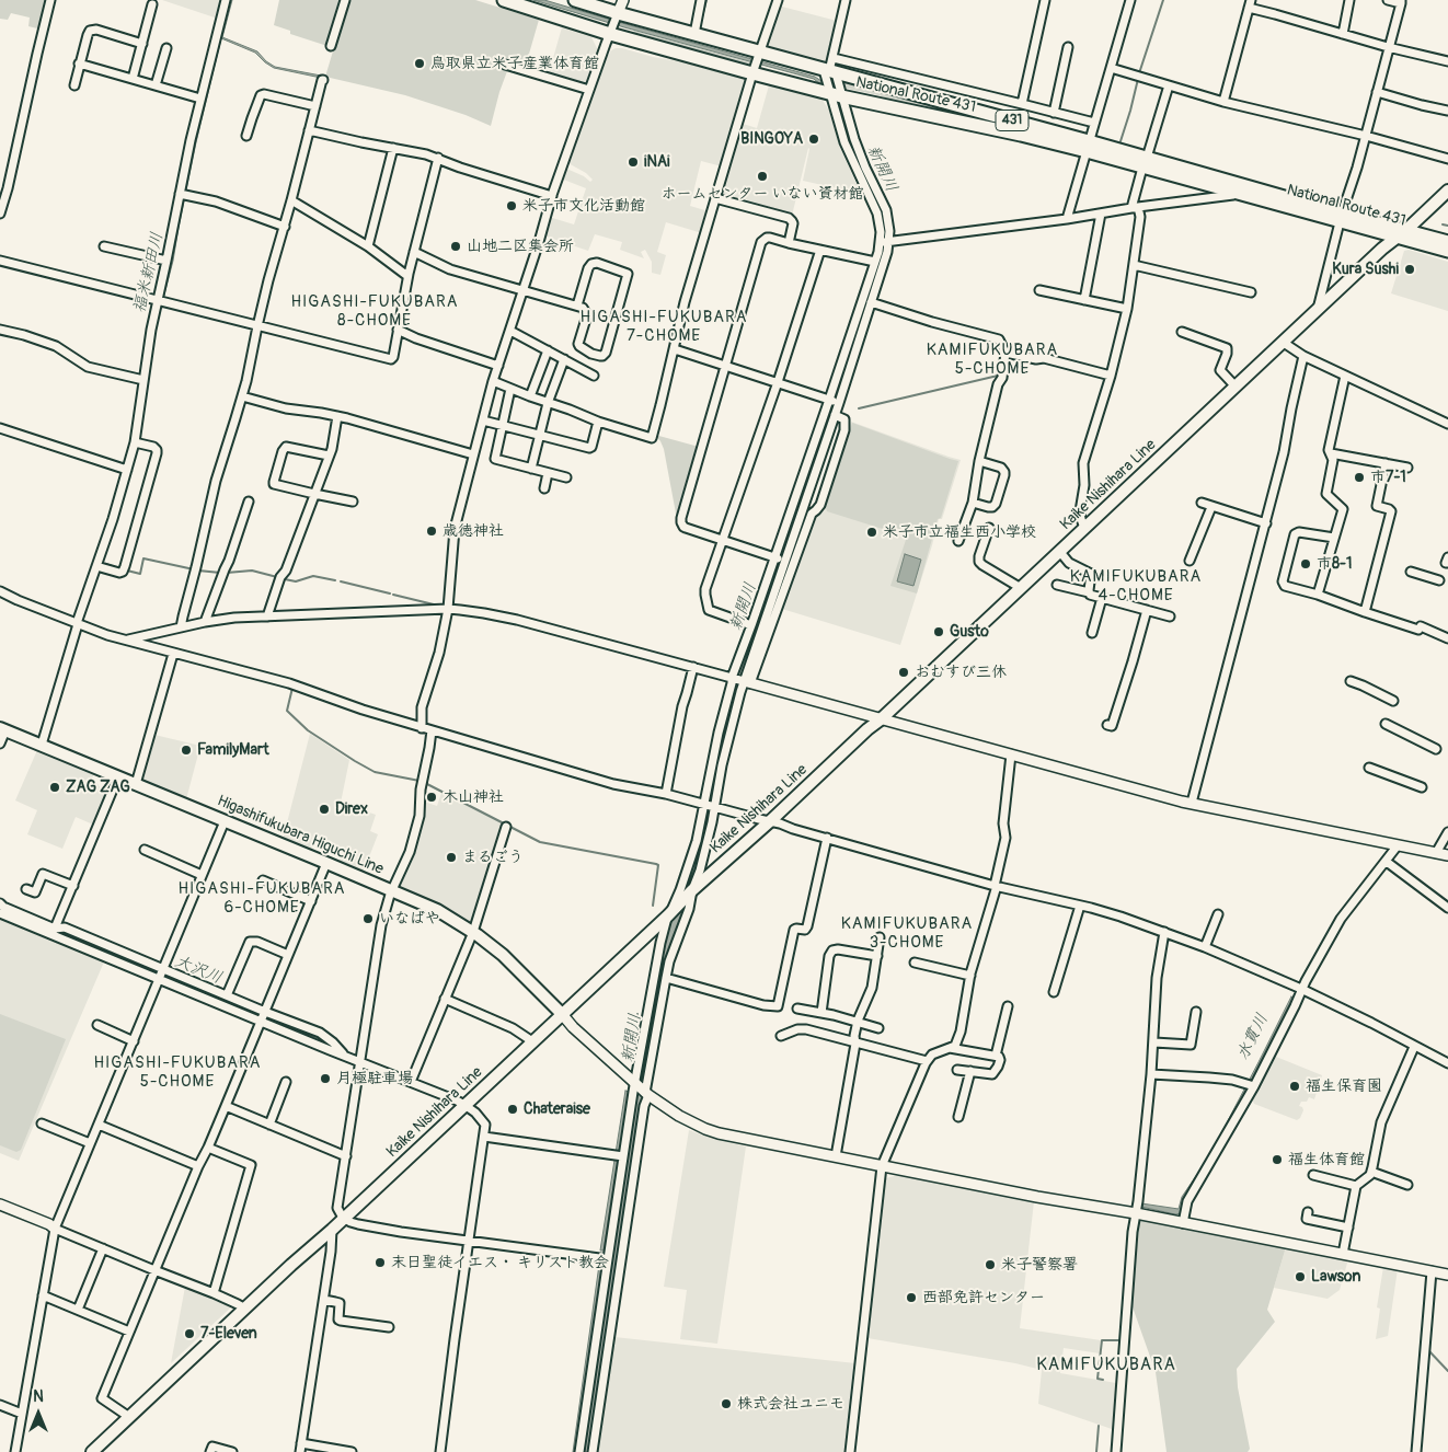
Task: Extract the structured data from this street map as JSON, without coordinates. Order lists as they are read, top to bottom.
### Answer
{
  "streets": {
    "highway": ["National Route 431", "431"],
    "main road": ["Kaike Nishihara Line", "Higashifukubara Higuchi Line"]
  },
  "crossings": [
    ["National Route 431", "Kaike Nishihara Line"],
    ["Kaike Nishihara Line", "Higashifukubara Higuchi Line"]
  ],
  "districts": [
    "HIGASHI-FUKUBARA 8-CHOME",
    "HIGASHI-FUKUBARA 7-CHOME",
    "KAMIFUKUBARA 5-CHOME",
    "KAMIFUKUBARA 4-CHOME",
    "HIGASHI-FUKUBARA 6-CHOME",
    "KAMIFUKUBARA 3-CHOME",
    "HIGASHI-FUKUBARA 5-CHOME",
    "KAMIFUKUBARA"
  ],
  "water": [
    "新開川",
    "福米新田川",
    "大沢川",
    "水貫川"
  ],
  "places": [
    "鳥取県立米子産業体育館",
    "BINGOYA",
    "iNAi",
    "ホームセンター いない資材館",
    "米子市文化活動館",
    "山地二区集会所",
    "Kura Sushi",
    "市7-1",
    "歳徳神社",
    "米子市立福生西小学校",
    "市8-1",
    "Gusto",
    "おむすび三休",
    "FamilyMart",
    "ZAG ZAG",
    "木山神社",
    "Direx",
    "まるごう",
    "いなばや",
    "月極駐車場",
    "福生保育園",
    "Chateraise",
    "福生体育館",
    "末日聖徒イエス・ キリスト教会",
    "米子警察署",
    "Lawson",
    "西部免許センター",
    "7-Eleven",
    "株式会社ユニモ"
  ],
  "north": "top"
}
